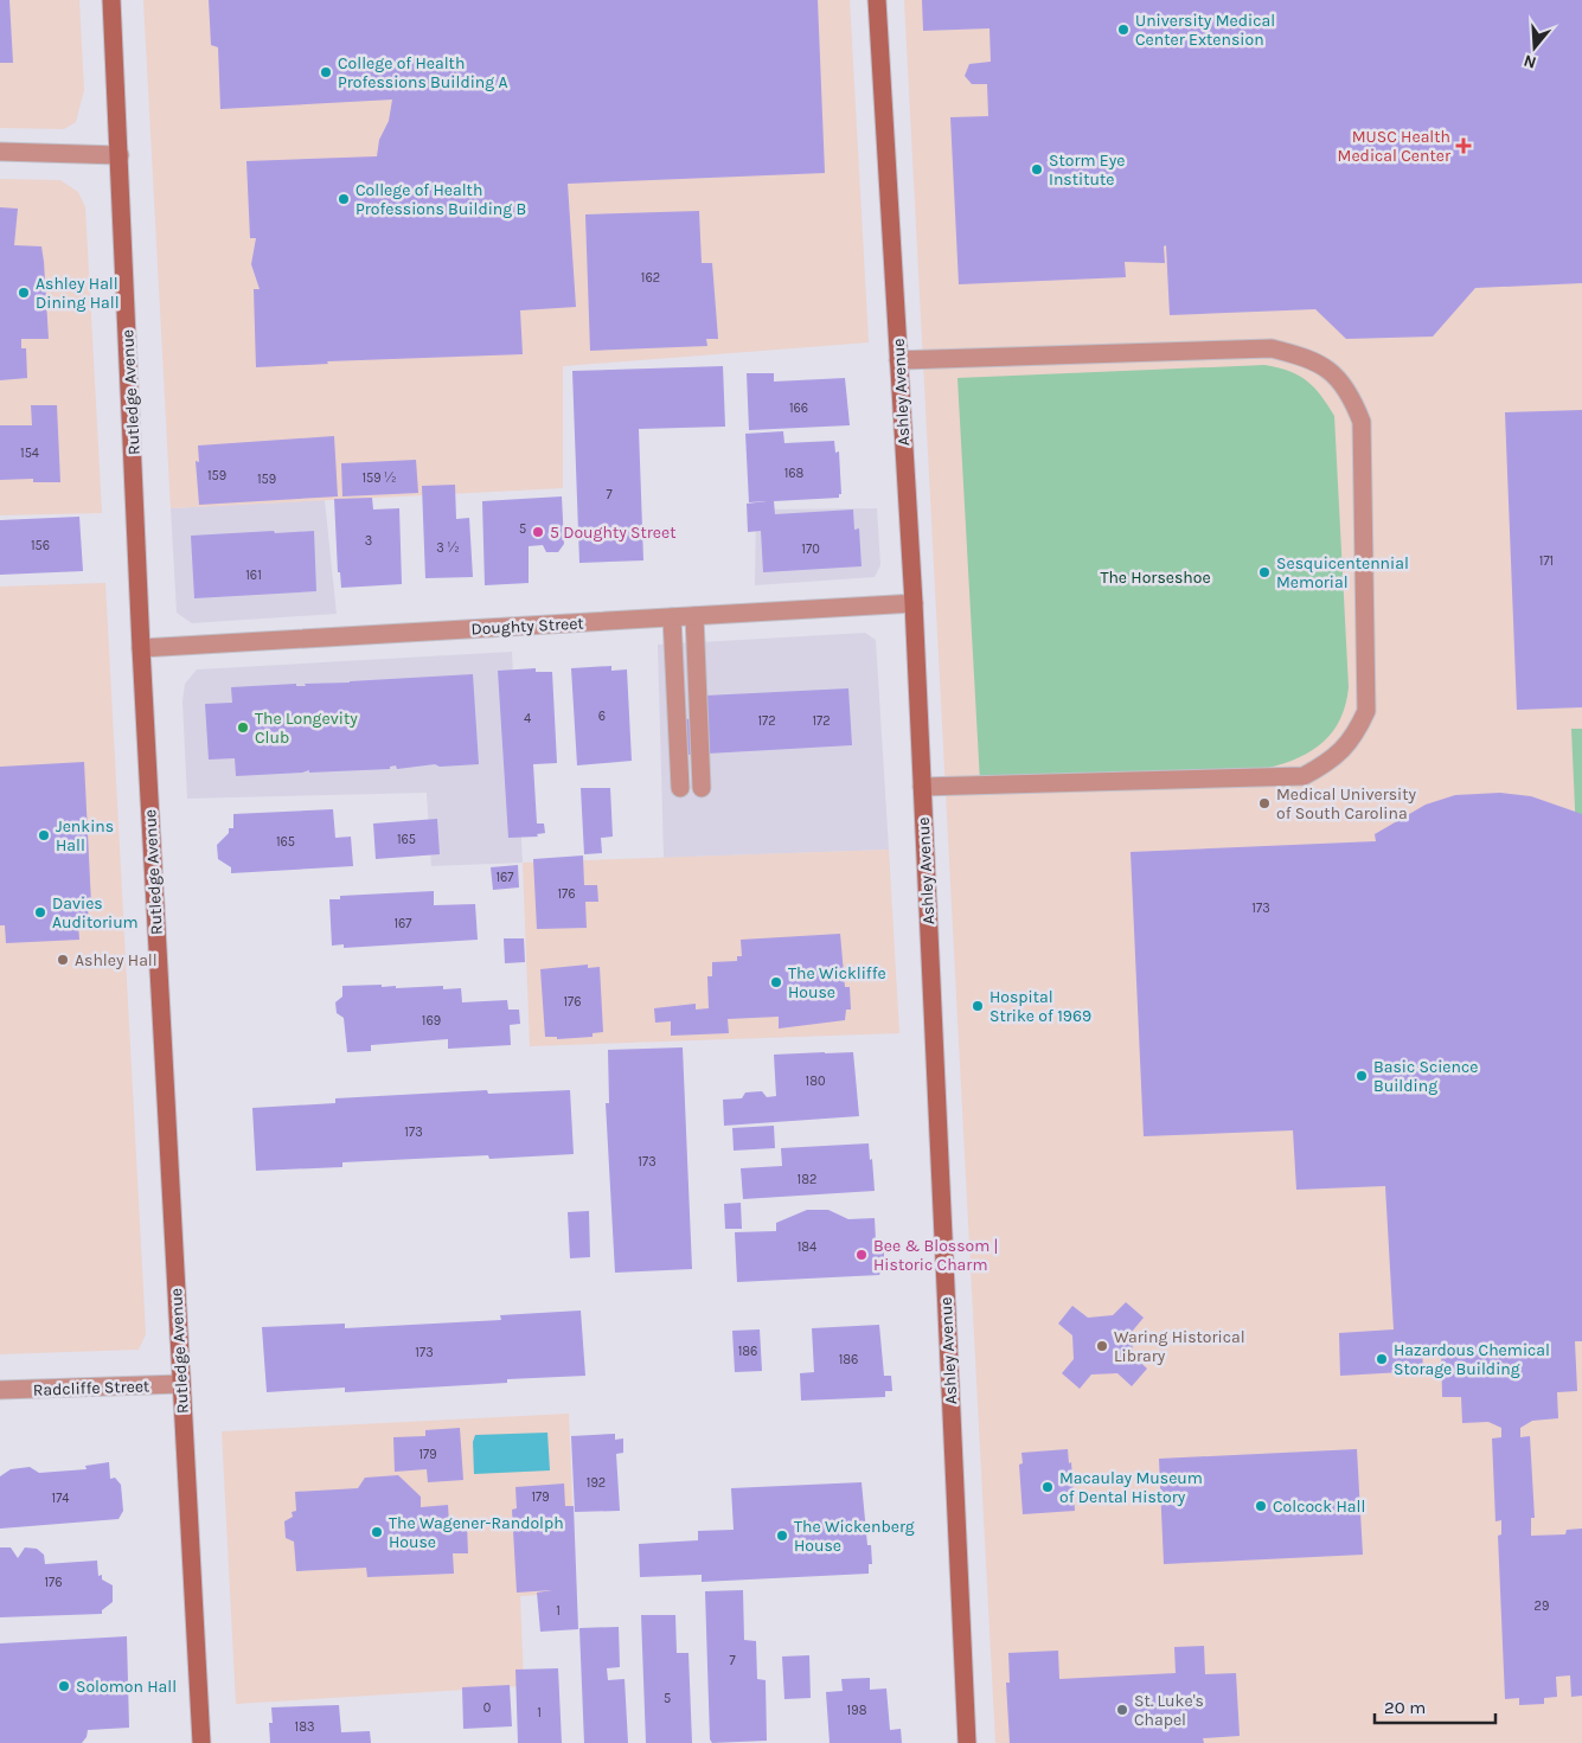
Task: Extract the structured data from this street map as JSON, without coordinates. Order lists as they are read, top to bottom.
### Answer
{
  "streets": {
    "main road": ["Rutledge Avenue", "Ashley Avenue"],
    "street": ["Doughty Street", "Radcliffe Street"]
  },
  "crossings": [
    ["Rutledge Avenue", "Doughty Street"],
    ["Rutledge Avenue", "Radcliffe Street"],
    ["Ashley Avenue", "Doughty Street"]
  ],
  "parks": ["The Horseshoe"],
  "places": {
    "other": [
      "University Medical Center Extension",
      "College of Health Professions Building A",
      "Storm Eye Institute",
      "College of Health Professions Building B",
      "Ashley Hall Dining Hall",
      "5 Doughty Street",
      "Sesquicentennial Memorial",
      "The Longevity Club",
      "Medical University of South Carolina",
      "Jenkins Hall",
      "Davies Auditorium",
      "Ashley Hall",
      "The Wickliffe House",
      "Hospital Strike of 1969",
      "Basic Science Building",
      "Bee & Blossom | Historic Charm",
      "Waring Historical Library",
      "Hazardous Chemical Storage Building",
      "Macaulay Museum of Dental History",
      "Colcock Hall",
      "The Wagener-Randolph House",
      "The Wickenberg House",
      "Solomon Hall",
      "St. Luke's Chapel"
    ],
    "health": ["MUSC Health Medical Center"]
  },
  "house_numbers": [
    "162",
    "166",
    "154",
    "168",
    "159",
    "159 ½",
    "159",
    "7",
    "5",
    "3",
    "156",
    "3 ½",
    "170",
    "171",
    "161",
    "6",
    "4",
    "172",
    "172",
    "165",
    "165",
    "167",
    "176",
    "173",
    "167",
    "176",
    "169",
    "180",
    "173",
    "173",
    "182",
    "184",
    "186",
    "173",
    "186",
    "179",
    "192",
    "179",
    "174",
    "176",
    "29",
    "1",
    "7",
    "5",
    "0",
    "198",
    "1",
    "183"
  ],
  "scale_bar": "20 m",
  "north": "bottom"
}
